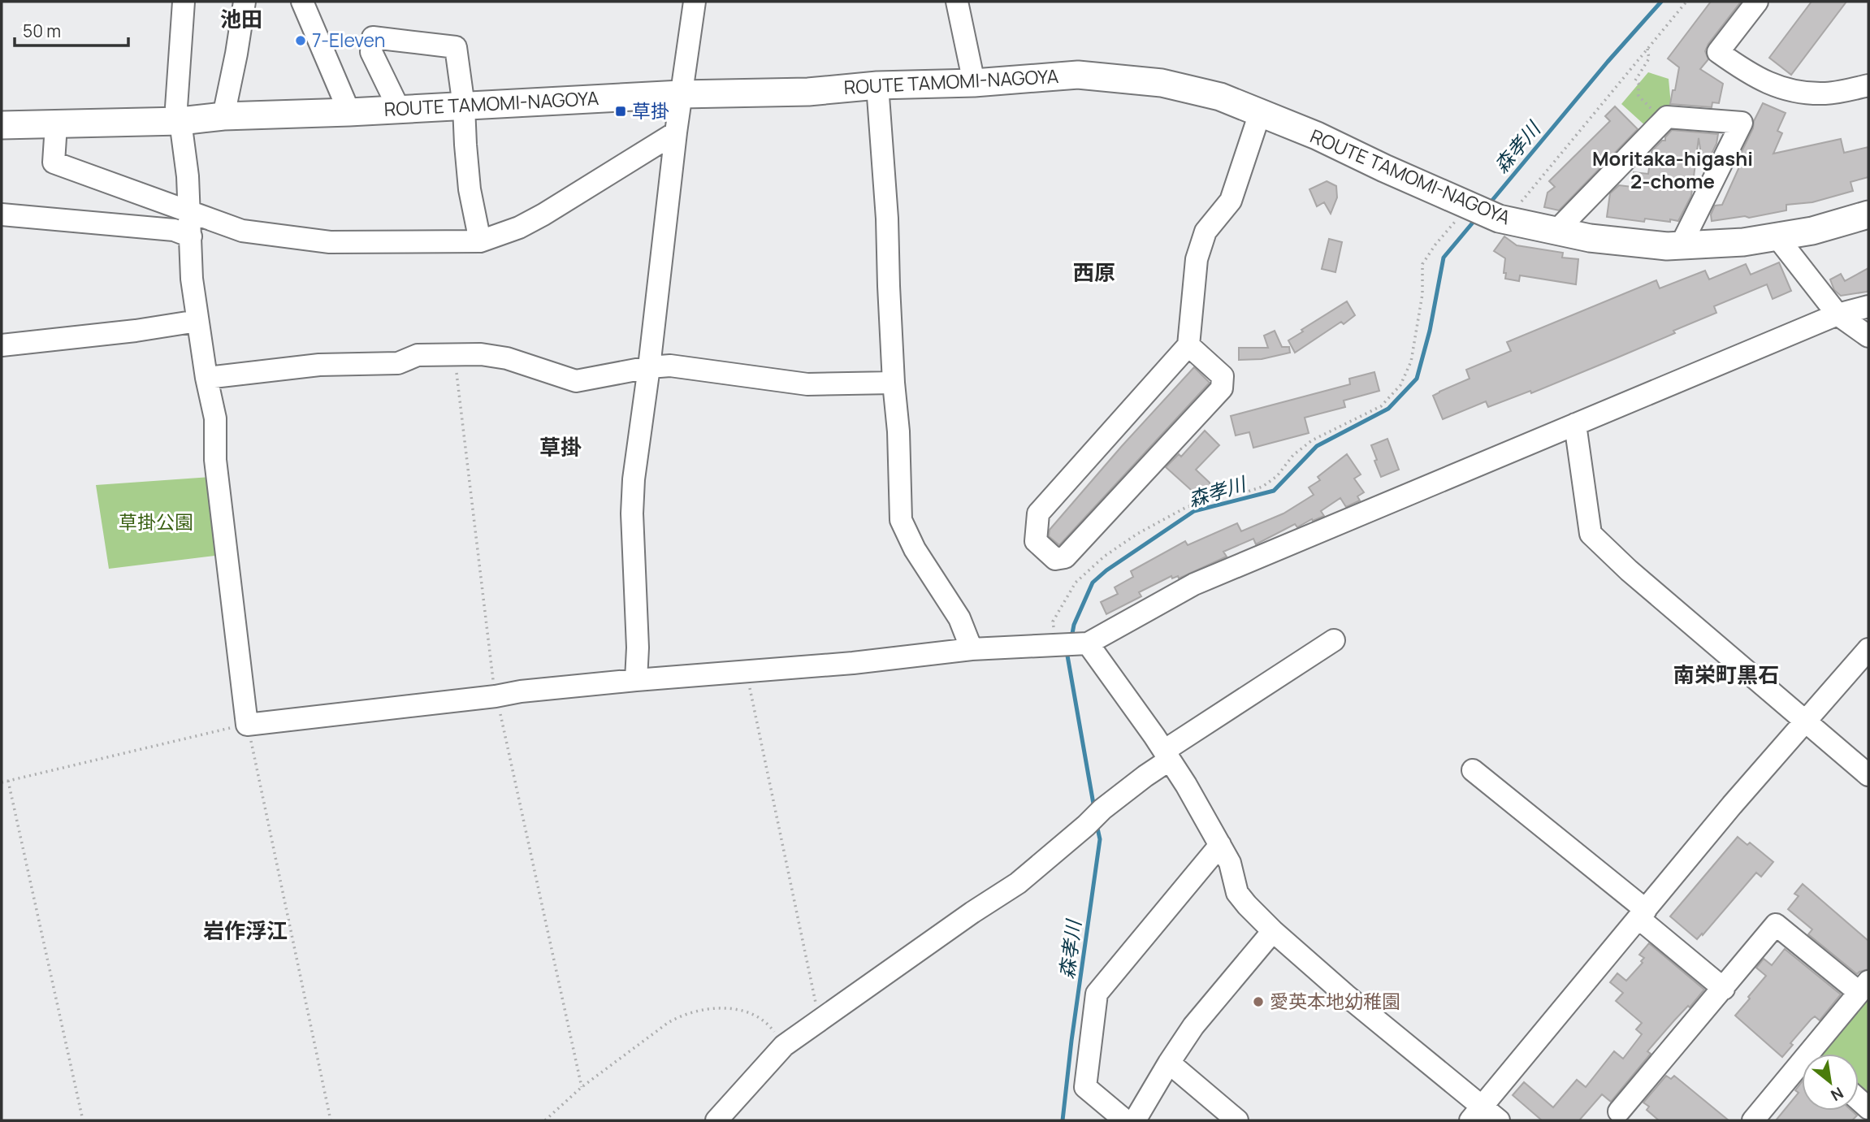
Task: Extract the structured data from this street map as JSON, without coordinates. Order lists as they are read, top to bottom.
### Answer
{
  "streets": {
    "main road": ["ROUTE TAMOMI-NAGOYA"]
  },
  "districts": [
    "池田",
    "Moritaka-higashi 2-chome",
    "西原",
    "草掛",
    "南栄町黒石",
    "岩作浮江"
  ],
  "water": ["森孝川"],
  "parks": ["草掛公園"],
  "places": {
    "other": ["7-Eleven", "愛英本地幼稚園"],
    "transit": ["草掛"]
  },
  "scale_bar": "50 m",
  "north": "bottom right"
}
